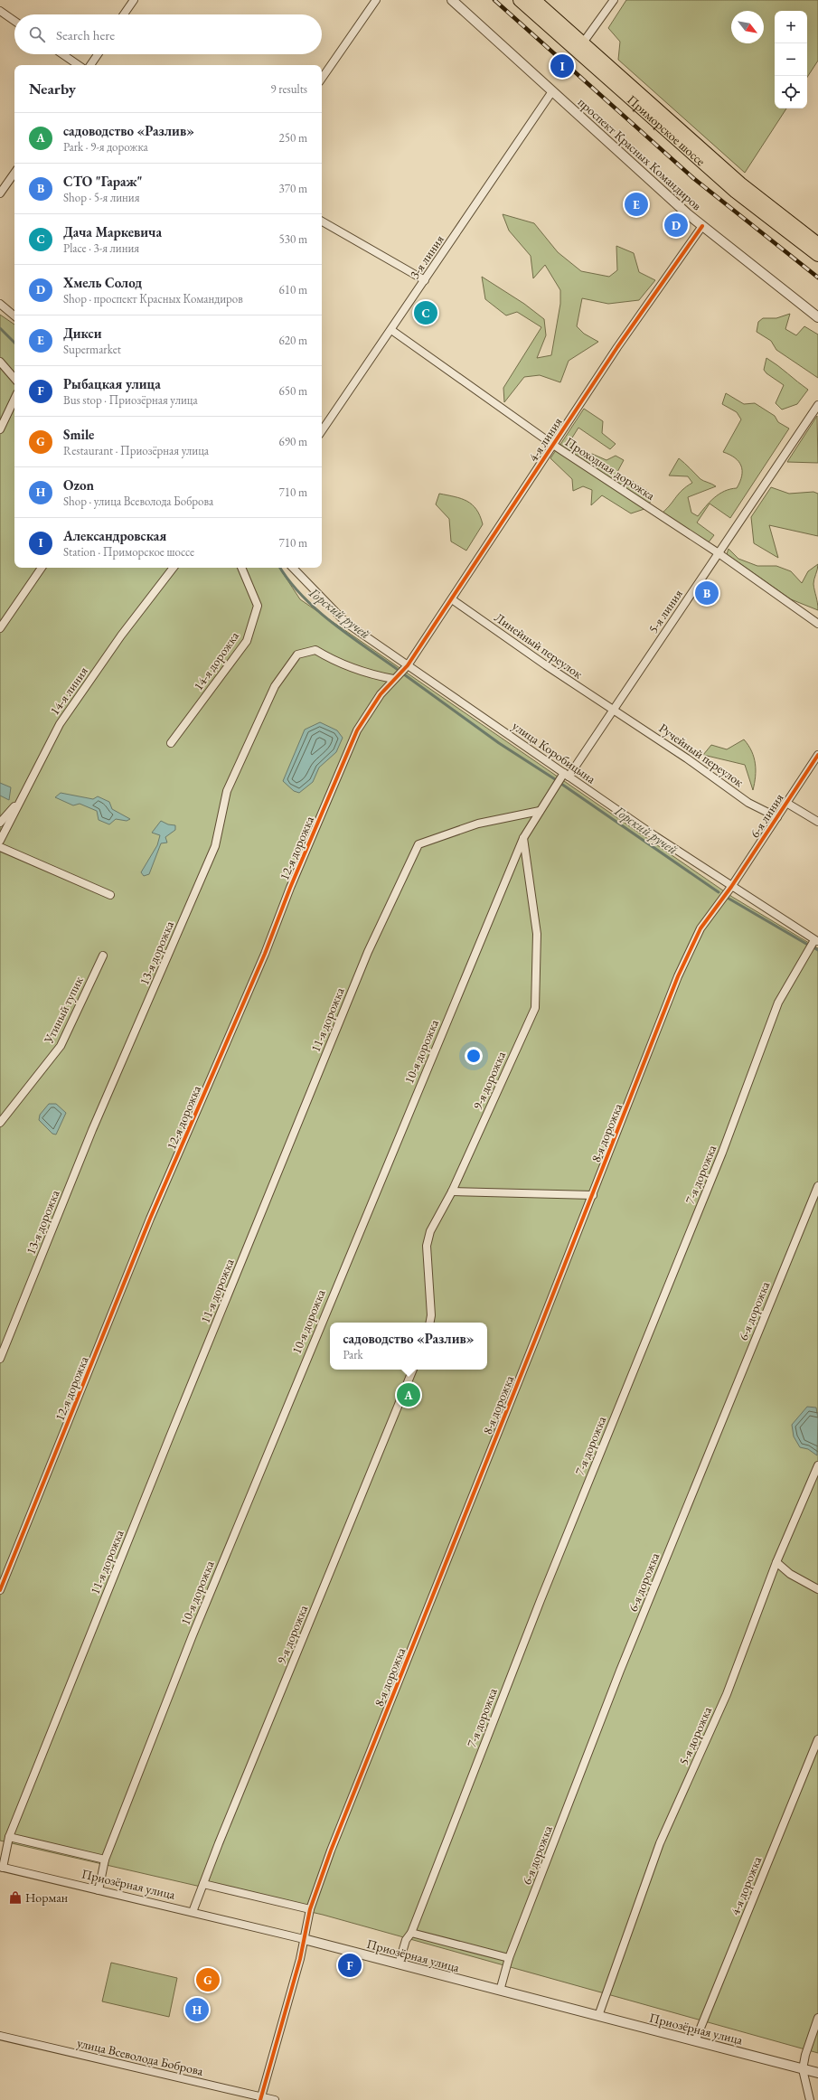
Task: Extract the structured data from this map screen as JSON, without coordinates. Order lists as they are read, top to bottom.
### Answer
{
  "streets": {
    "highway": ["Приморское шоссе"],
    "street": [
      "проспект Красных Командиров",
      "3-я линия",
      "4-я линия",
      "Проходная дорожка",
      "5-я линия",
      "Линейный переулок",
      "14-я дорожка",
      "14-я линия",
      "улица Коробицына",
      "Ручейный переулок",
      "6-я линия",
      "12-я дорожка",
      "13-я дорожка",
      "Утиный тупик",
      "11-я дорожка",
      "10-я дорожка",
      "9-я дорожка",
      "8-я дорожка",
      "7-я дорожка",
      "6-я дорожка",
      "5-я дорожка",
      "Приозёрная улица",
      "4-я дорожка",
      "улица Всеволода Боброва"
    ]
  },
  "crossings": [
    ["проспект Красных Командиров", "3-я линия"],
    ["проспект Красных Командиров", "4-я линия"],
    ["3-я линия", "Проходная дорожка"],
    ["4-я линия", "Проходная дорожка"],
    ["4-я линия", "Линейный переулок"],
    ["4-я линия", "улица Коробицына"],
    ["4-я линия", "12-я дорожка"],
    ["Проходная дорожка", "5-я линия"],
    ["5-я линия", "Линейный переулок"],
    ["5-я линия", "улица Коробицына"],
    ["5-я линия", "Ручейный переулок"],
    ["5-я линия", "10-я дорожка"],
    ["Линейный переулок", "Ручейный переулок"],
    ["улица Коробицына", "6-я линия"],
    ["улица Коробицына", "12-я дорожка"],
    ["улица Коробицына", "10-я дорожка"],
    ["улица Коробицына", "8-я дорожка"],
    ["улица Коробицына", "7-я дорожка"],
    ["Ручейный переулок", "6-я линия"],
    ["6-я линия", "8-я дорожка"],
    ["12-я дорожка", "13-я дорожка"],
    ["11-я дорожка", "10-я дорожка"],
    ["11-я дорожка", "Приозёрная улица"],
    ["10-я дорожка", "9-я дорожка"],
    ["10-я дорожка", "Приозёрная улица"],
    ["9-я дорожка", "Приозёрная улица"],
    ["8-я дорожка", "Приозёрная улица"],
    ["8-я дорожка", "улица Всеволода Боброва"],
    ["7-я дорожка", "Приозёрная улица"],
    ["6-я дорожка", "Приозёрная улица"],
    ["5-я дорожка", "Приозёрная улица"],
    ["Приозёрная улица", "4-я дорожка"]
  ],
  "water": ["Горский ручей"],
  "places": {
    "shop": ["Норман"]
  },
  "north": "bottom right",
  "page": {
    "map_buttons": ["+", "−"],
    "search": "Search here",
    "pins": [
      "I",
      "E",
      "D",
      "C",
      "B",
      "A",
      "F",
      "G",
      "H"
    ],
    "heading": ["Nearby", "9 results"],
    "list": [
      {
        "mark": "A",
        "name": "садоводство «Разлив»",
        "note": "Park · 9-я дорожка",
        "value": "250 m"
      },
      {
        "mark": "B",
        "name": "СТО \"Гараж\"",
        "note": "Shop · 5-я линия",
        "value": "370 m"
      },
      {
        "mark": "C",
        "name": "Дача Маркевича",
        "note": "Place · 3-я линия",
        "value": "530 m"
      },
      {
        "mark": "D",
        "name": "Хмель Солод",
        "note": "Shop · проспект Красных Командиров",
        "value": "610 m"
      },
      {
        "mark": "E",
        "name": "Дикси",
        "note": "Supermarket",
        "value": "620 m"
      },
      {
        "mark": "F",
        "name": "Рыбацкая улица",
        "note": "Bus stop · Приозёрная улица",
        "value": "650 m"
      },
      {
        "mark": "G",
        "name": "Smile",
        "note": "Restaurant · Приозёрная улица",
        "value": "690 m"
      },
      {
        "mark": "H",
        "name": "Ozon",
        "note": "Shop · улица Всеволода Боброва",
        "value": "710 m"
      },
      {
        "mark": "I",
        "name": "Александровская",
        "note": "Station · Приморское шоссе",
        "value": "710 m"
      }
    ],
    "popup": ["садоводство «Разлив»", "Park"]
  }
}
